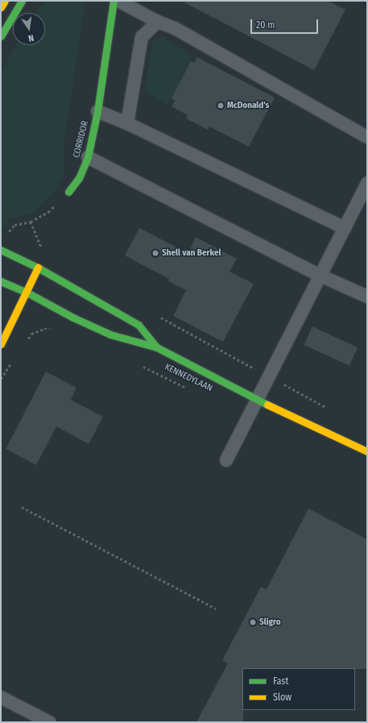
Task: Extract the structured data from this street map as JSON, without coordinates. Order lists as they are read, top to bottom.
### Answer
{
  "streets": {
    "street": ["CORRIDOR", "KENNEDYLAAN"]
  },
  "places": ["McDonald's", "Shell van Berkel", "Sligro"],
  "legend": ["Fast", "Slow"],
  "scale_bar": "20 m",
  "north": "bottom"
}
